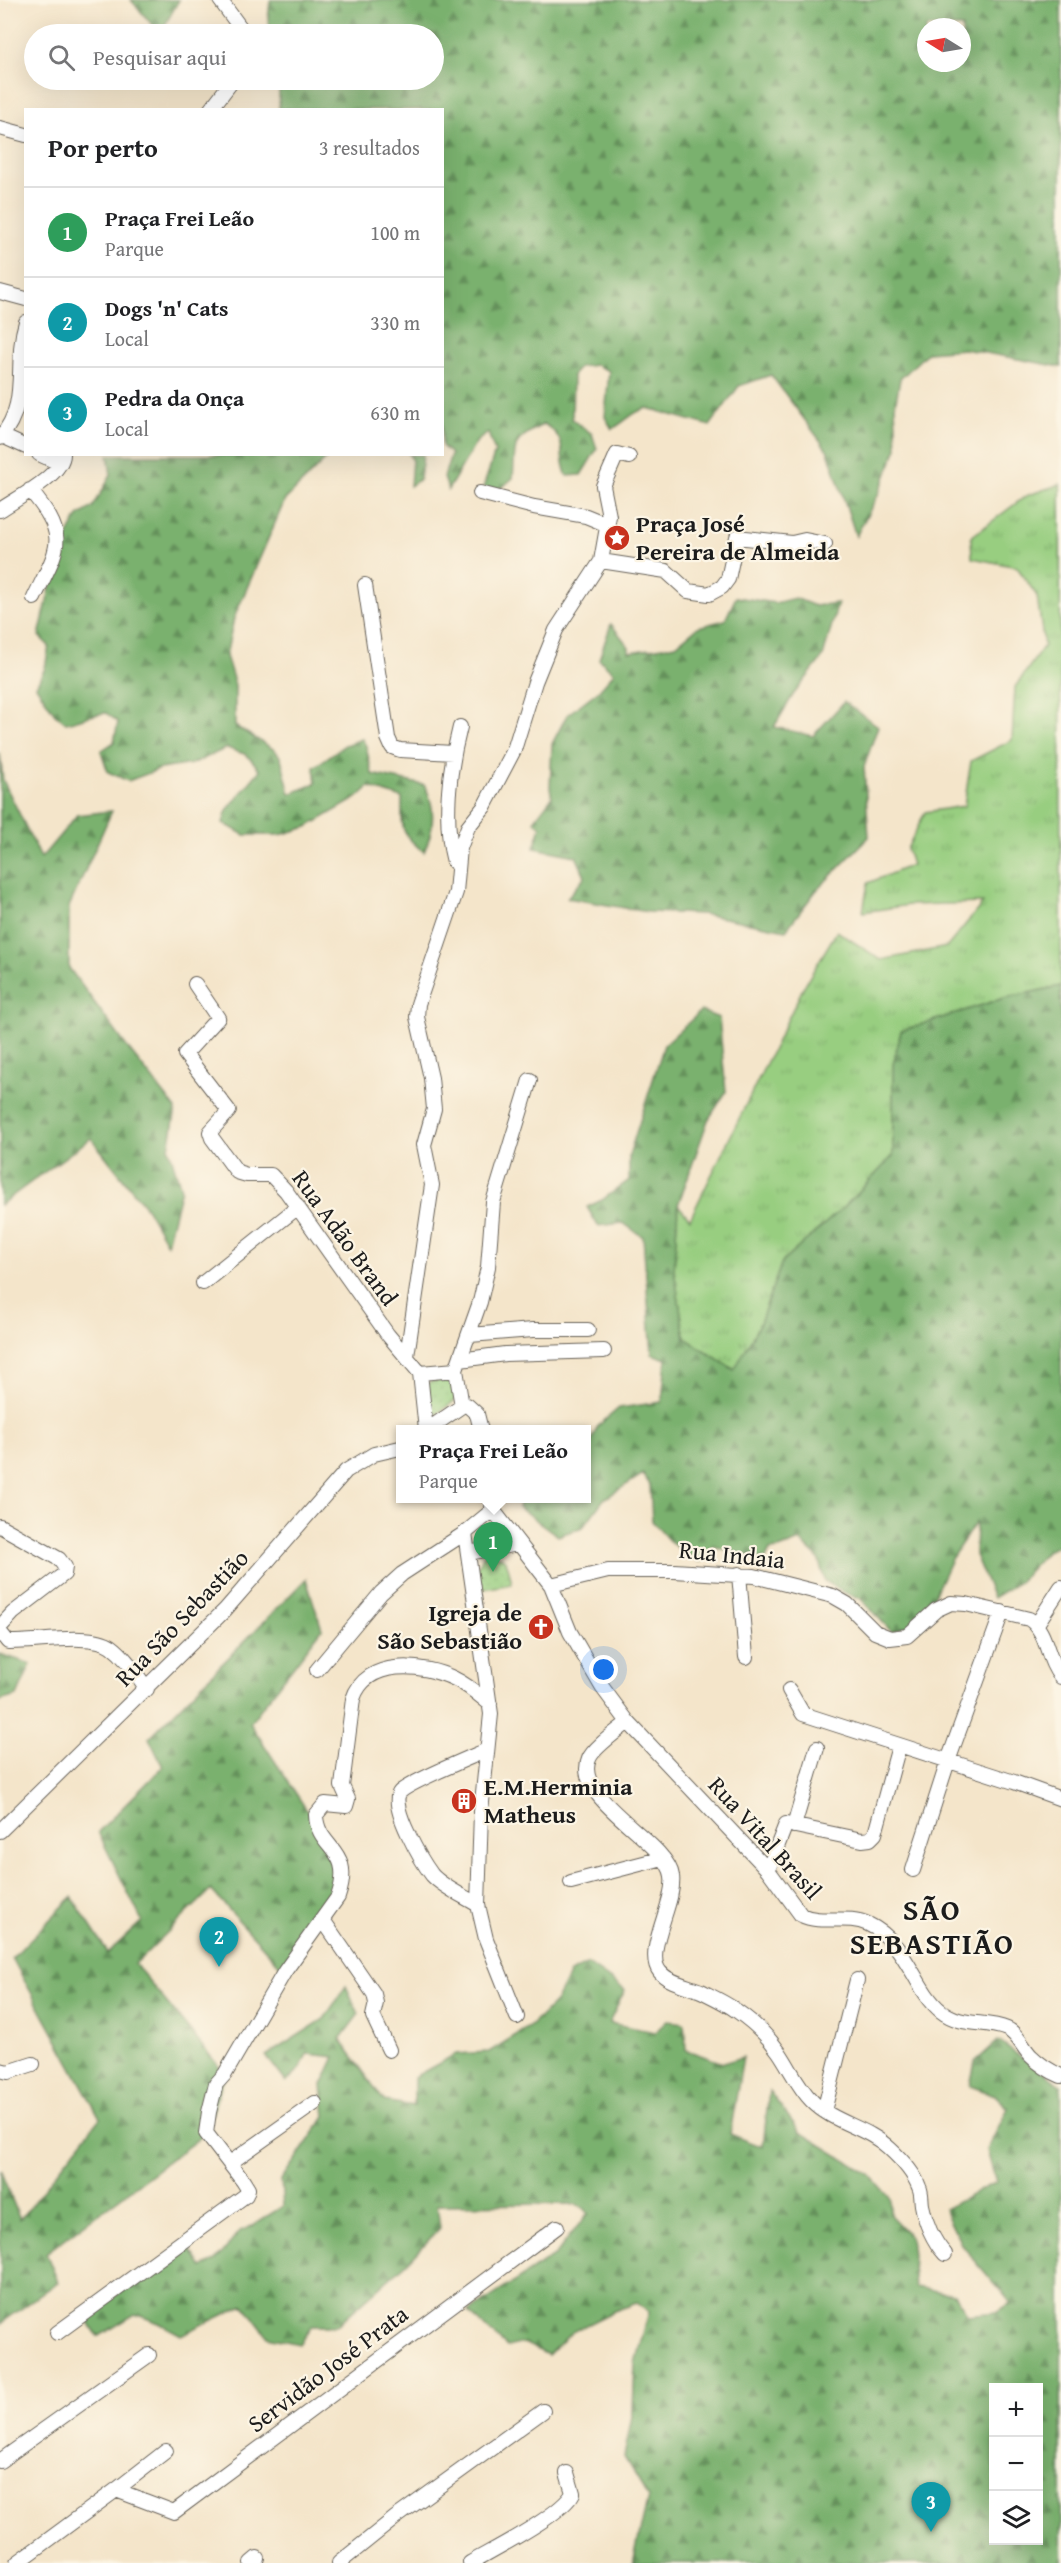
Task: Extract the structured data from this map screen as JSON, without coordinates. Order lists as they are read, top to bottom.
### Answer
{
  "streets": {
    "street": [
      "Rua Adão Brand",
      "Rua Indaia",
      "Rua São Sebastião",
      "Rua Vital Brasil",
      "Servidão José Prata"
    ]
  },
  "crossings": [
    ["Rua Indaia", "Rua Vital Brasil"]
  ],
  "districts": ["SÃO SEBASTIÃO"],
  "places": {
    "place": ["Praça José Pereira de Almeida"],
    "church": ["Igreja de São Sebastião"],
    "building": ["E.M.Herminia Matheus"]
  },
  "north": "left",
  "page": {
    "search": "Pesquisar aqui",
    "heading": ["Por perto", "3 resultados"],
    "list": [
      {
        "mark": "1",
        "name": "Praça Frei Leão",
        "note": "Parque",
        "value": "100 m"
      },
      {
        "mark": "2",
        "name": "Dogs 'n' Cats",
        "note": "Local",
        "value": "330 m"
      },
      {
        "mark": "3",
        "name": "Pedra da Onça",
        "note": "Local",
        "value": "630 m"
      }
    ],
    "popup": ["Praça Frei Leão", "Parque"],
    "pins": ["1", "2", "3"],
    "map_buttons": ["+", "−"]
  }
}
